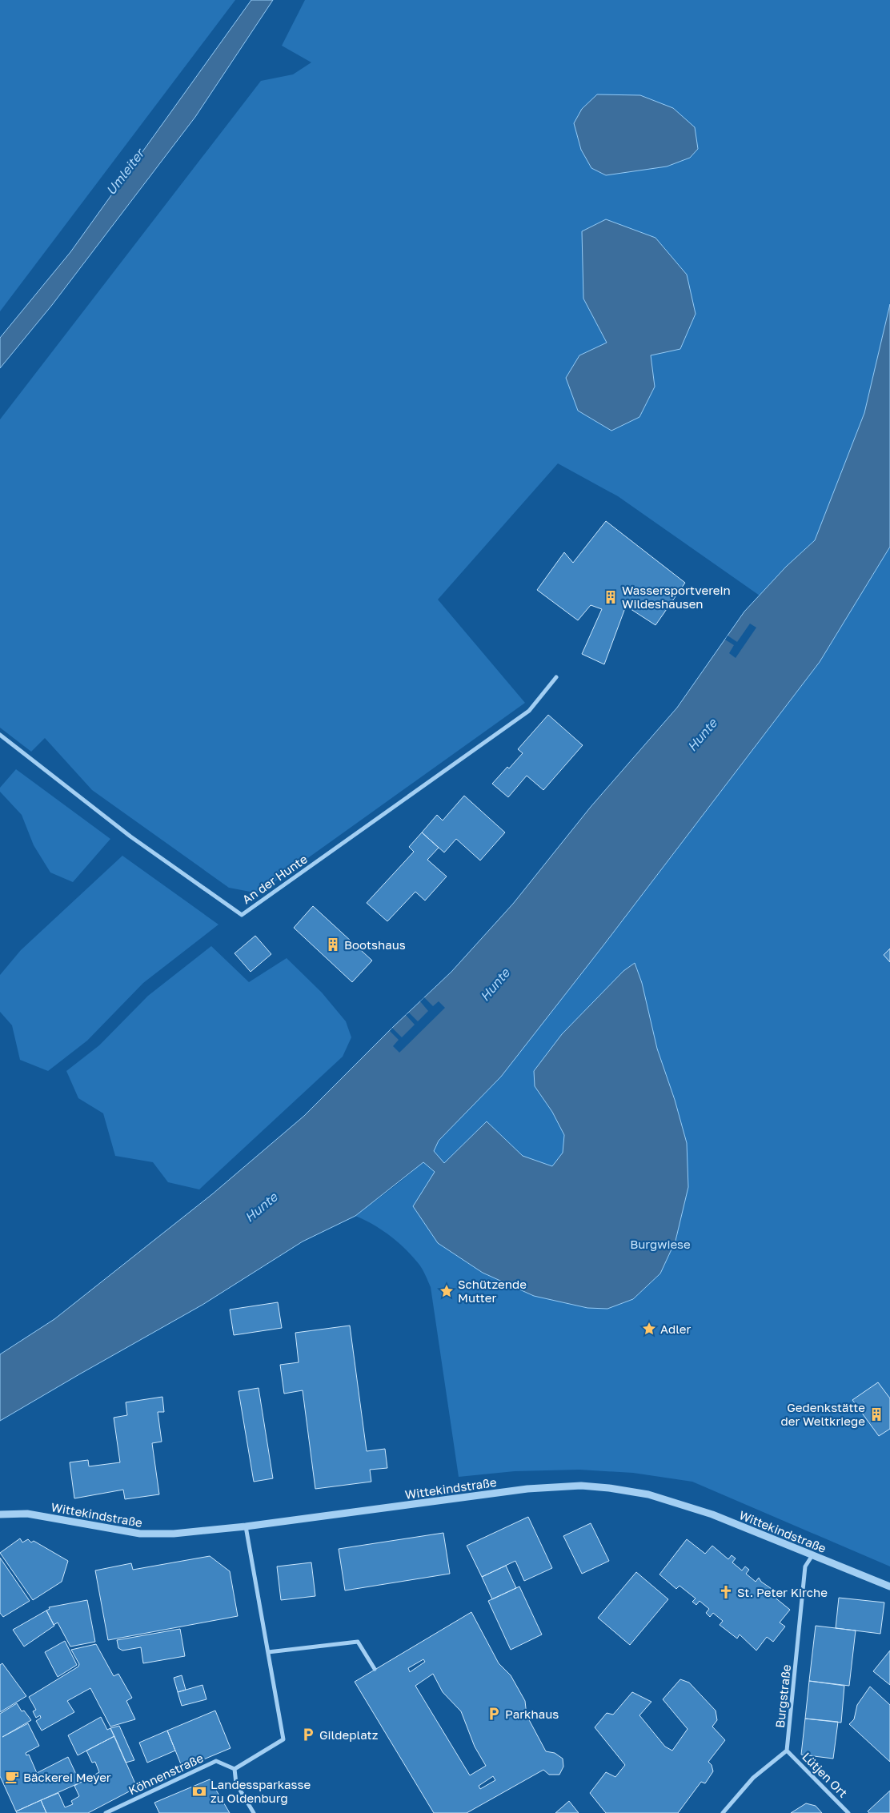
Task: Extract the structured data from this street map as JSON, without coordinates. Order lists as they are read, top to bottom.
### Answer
{
  "streets": {
    "street": [
      "An der Hunte",
      "Wittekindstraße",
      "Burgstraße",
      "Köhnenstraße",
      "Lütjen Ort"
    ]
  },
  "crossings": [
    ["Wittekindstraße", "Burgstraße"],
    ["Burgstraße", "Lütjen Ort"]
  ],
  "water": ["Umleiter", "Hunte"],
  "parks": ["Burgwiese"],
  "places": {
    "building": ["Wassersportverein Wildeshausen", "Bootshaus", "Gedenkstätte der Weltkriege"],
    "place": ["Schützende Mutter", "Adler"],
    "church": ["St. Peter Kirche"],
    "parking": ["Parkhaus", "Gildeplatz"],
    "cafe": ["Bäckerei Meyer"],
    "bank": ["Landessparkasse zu Oldenburg"]
  }
}
